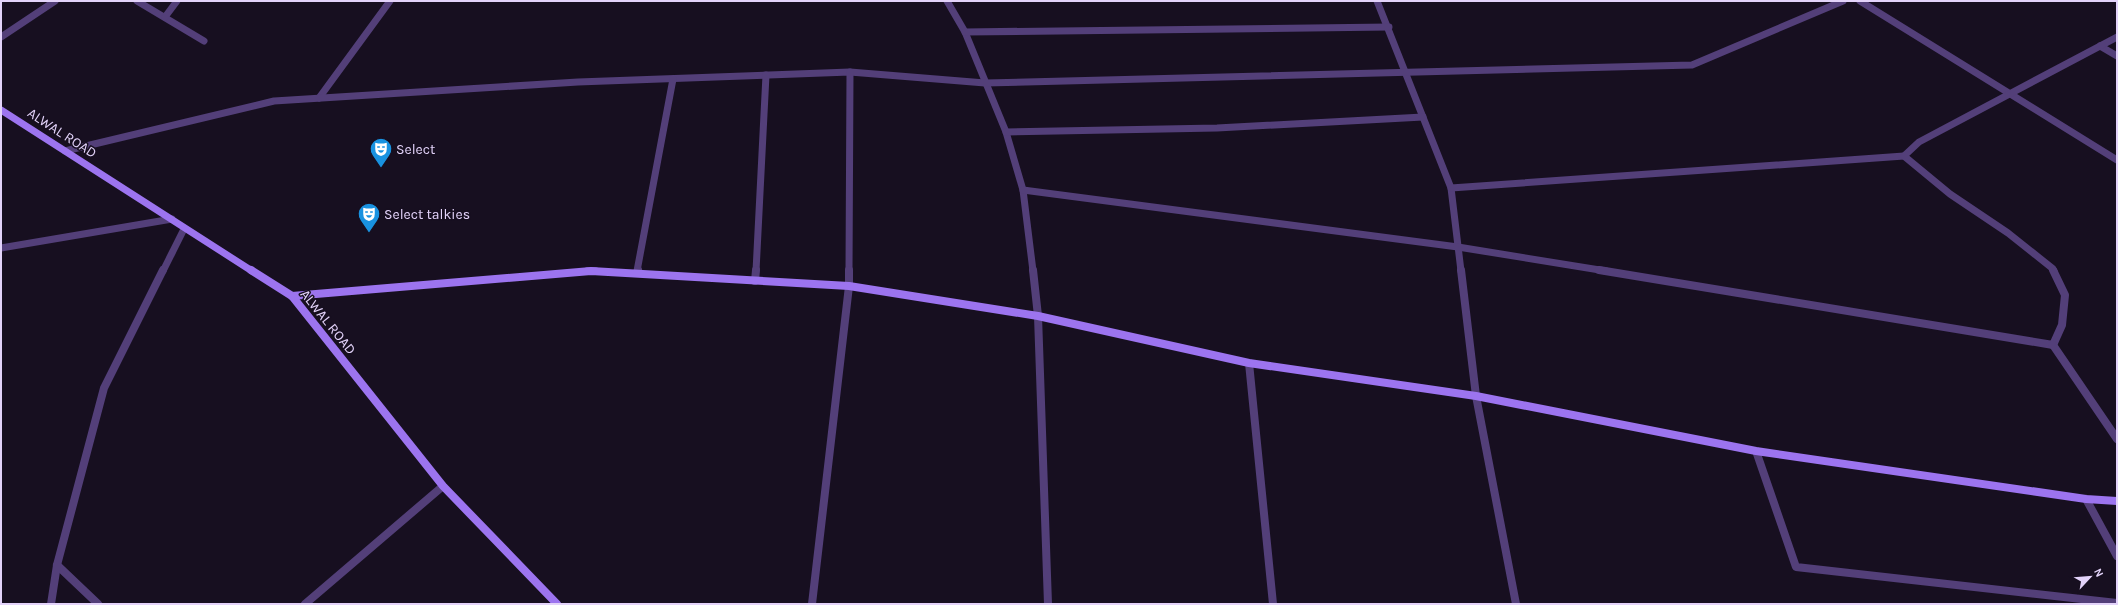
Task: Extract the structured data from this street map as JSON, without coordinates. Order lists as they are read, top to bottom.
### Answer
{
  "streets": {
    "street": ["ALWAL ROAD"]
  },
  "places": {
    "theatre": ["Select", "Select talkies"]
  },
  "north": "top right"
}
